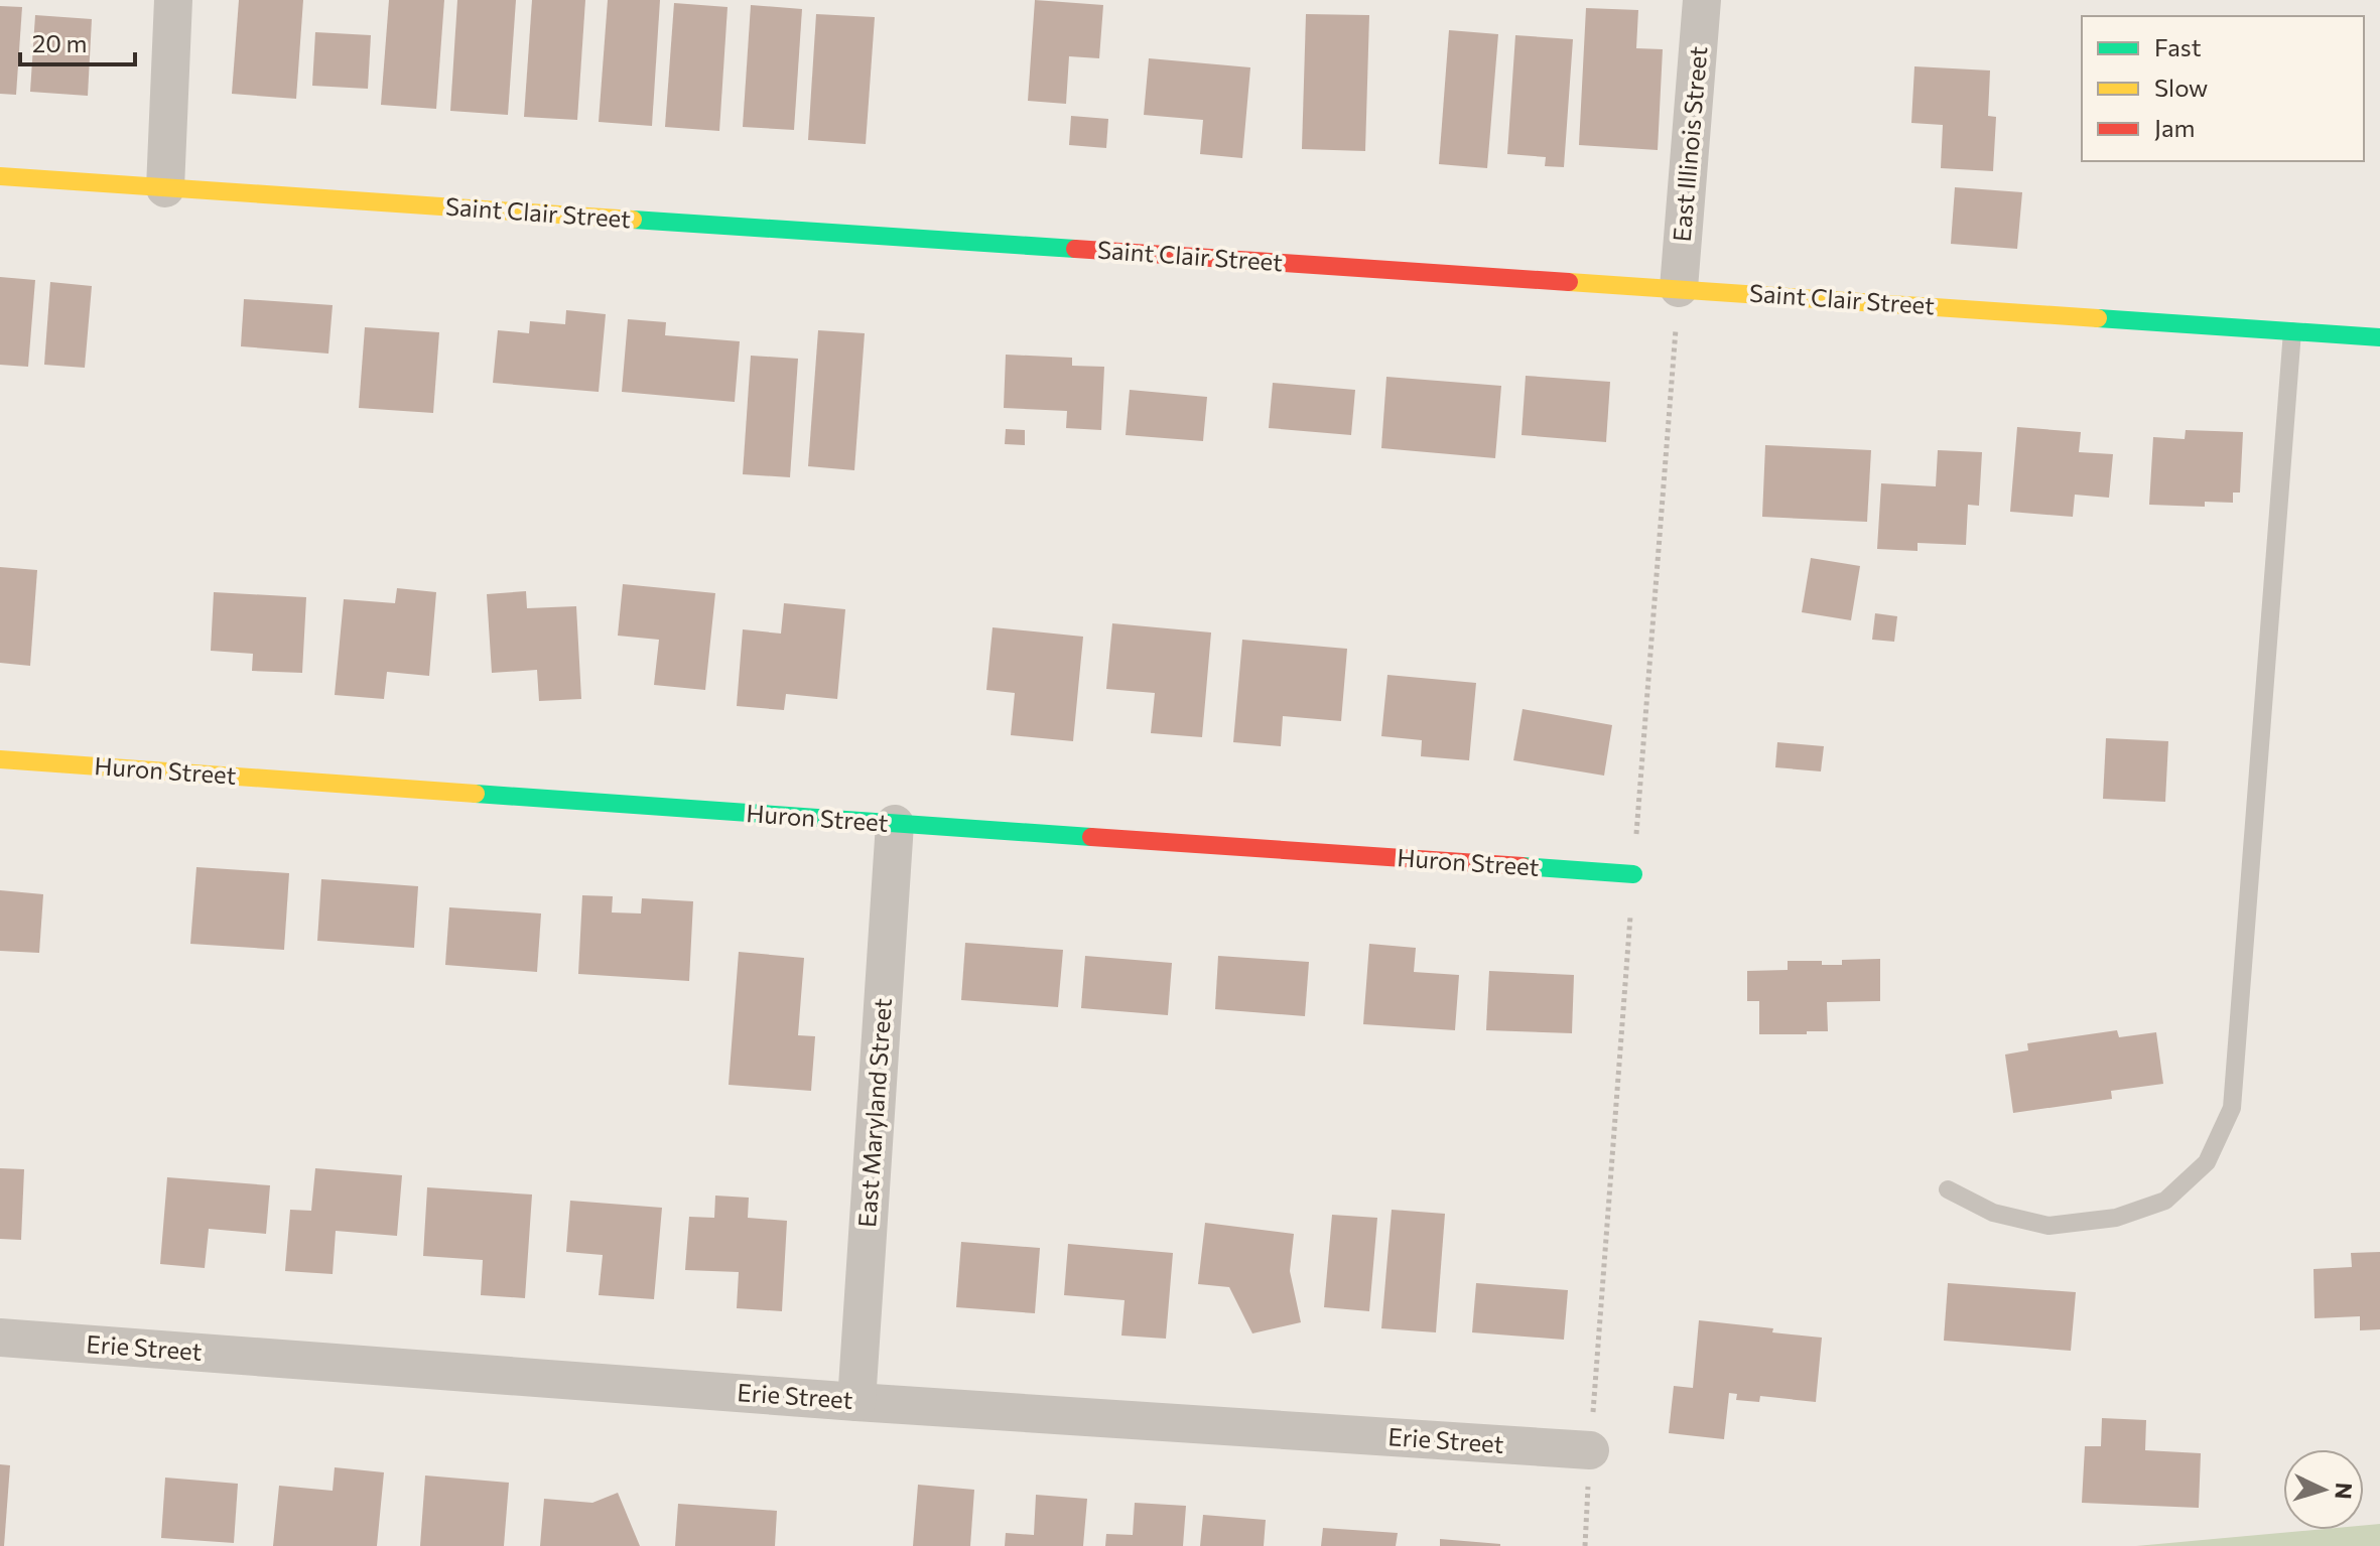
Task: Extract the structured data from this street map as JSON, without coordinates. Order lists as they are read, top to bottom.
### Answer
{
  "streets": {
    "street": [
      "East Illinois Street",
      "Saint Clair Street",
      "Huron Street",
      "East Maryland Street",
      "Erie Street"
    ]
  },
  "crossings": [
    ["East Illinois Street", "Saint Clair Street"],
    ["Huron Street", "East Maryland Street"],
    ["East Maryland Street", "Erie Street"]
  ],
  "legend": ["Fast", "Slow", "Jam"],
  "scale_bar": "20 m",
  "north": "right"
}
